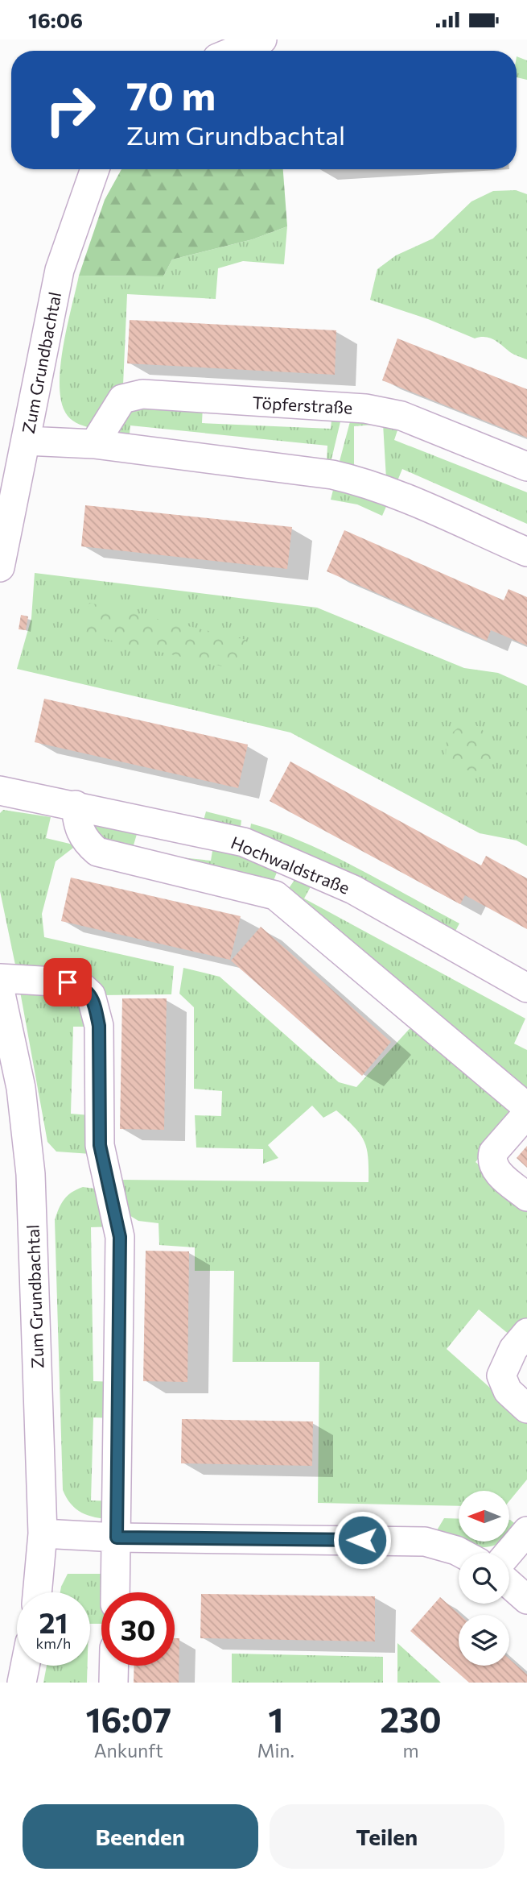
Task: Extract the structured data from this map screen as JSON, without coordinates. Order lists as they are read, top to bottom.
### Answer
{
  "streets": {
    "street": ["Zum Grundbachtal", "Töpferstraße", "Hochwaldstraße"]
  },
  "north": "left",
  "page": {
    "status": "16:06",
    "turn": ["70 m", "Zum Grundbachtal"],
    "speed": "21 km/h",
    "limit": "30",
    "eta": [
      "16:07",
      "Ankunft",
      "1",
      "Min.",
      "230",
      "m"
    ],
    "buttons": ["Beenden", "Teilen"]
  }
}
